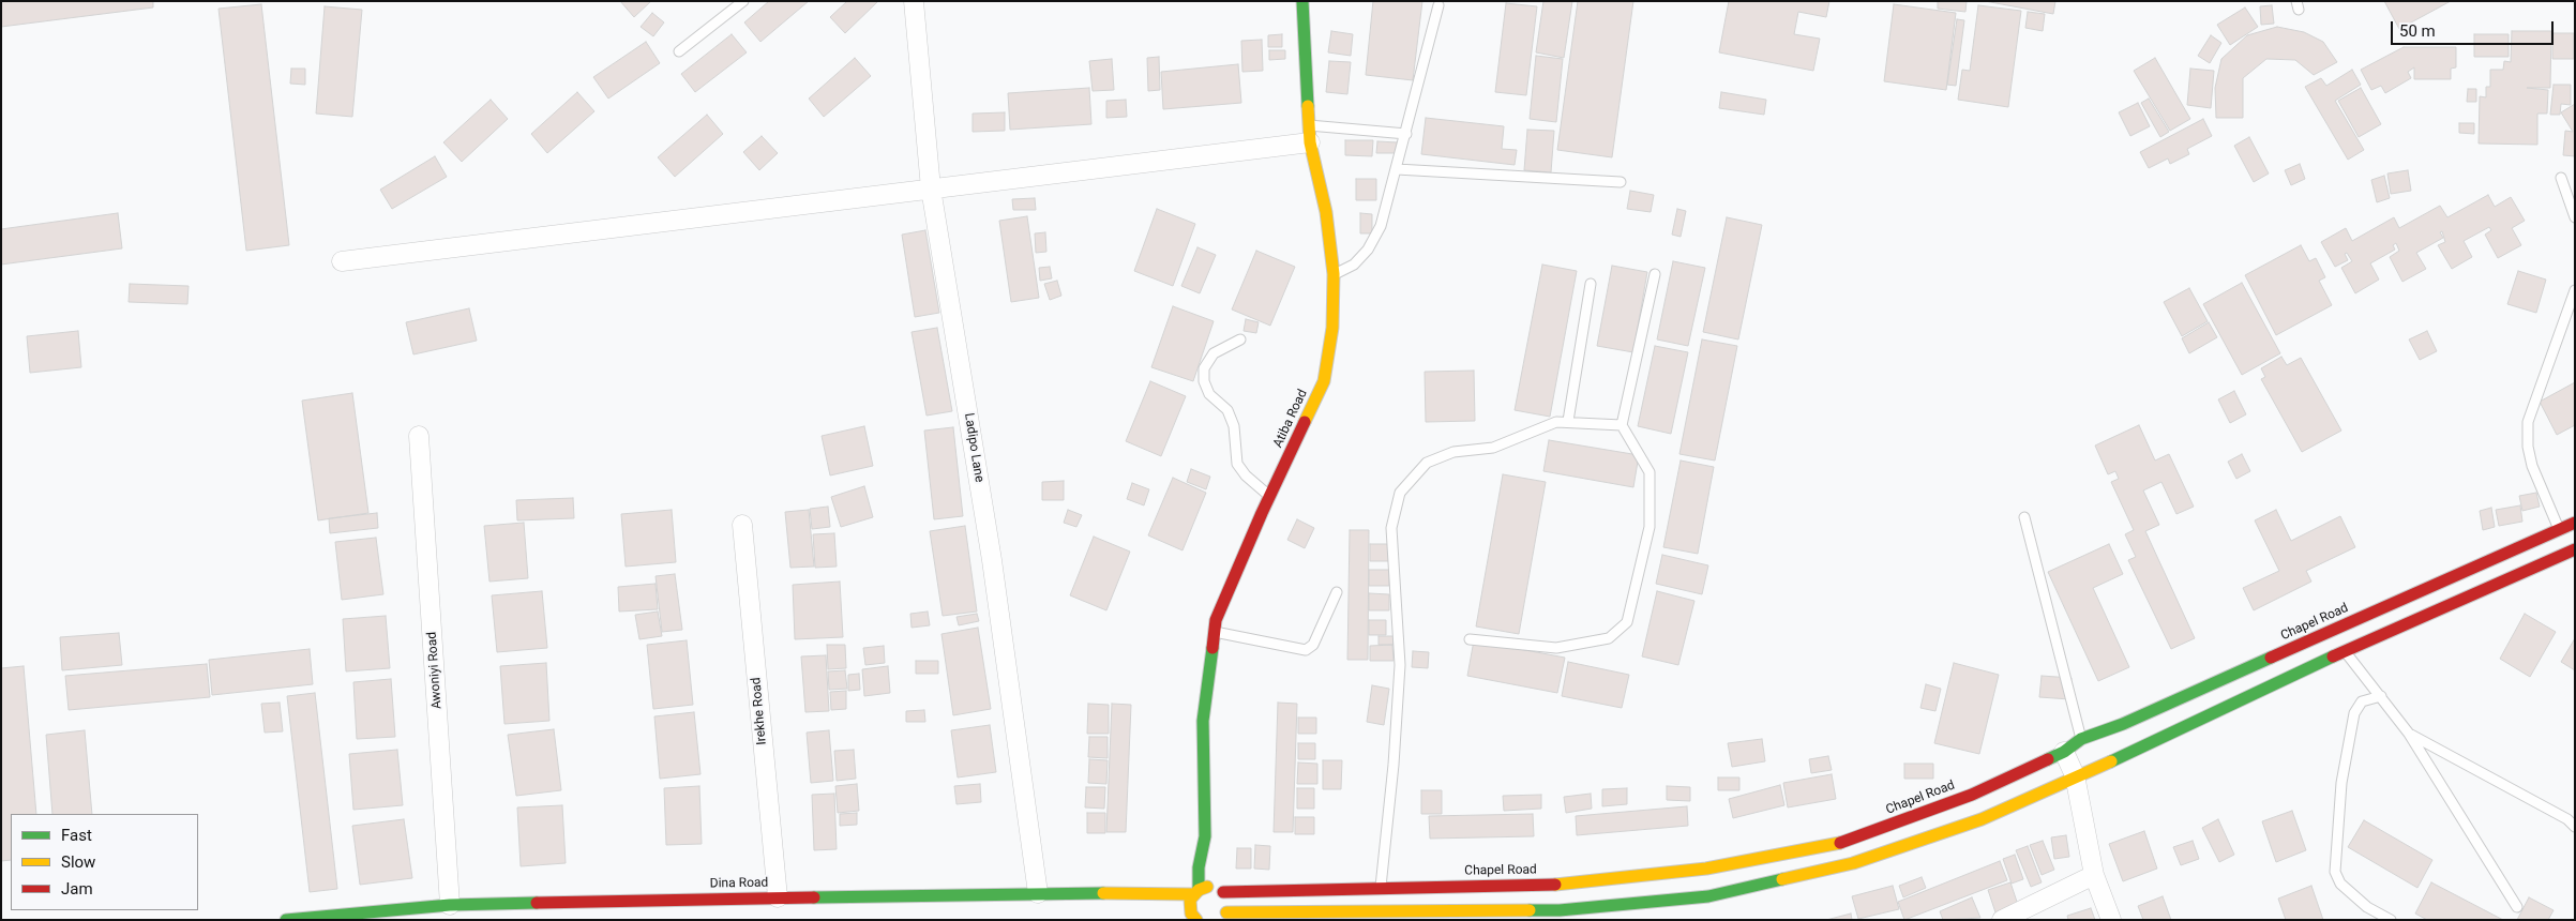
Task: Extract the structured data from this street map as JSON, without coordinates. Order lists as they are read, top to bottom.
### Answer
{
  "streets": {
    "street": [
      "Atiba Road",
      "Ladipo Lane",
      "Chapel Road",
      "Awoniyi Road",
      "Irekhe Road",
      "Dina Road"
    ]
  },
  "crossings": [
    ["Atiba Road", "Chapel Road"],
    ["Atiba Road", "Dina Road"],
    ["Ladipo Lane", "Dina Road"],
    ["Chapel Road", "Dina Road"],
    ["Awoniyi Road", "Dina Road"],
    ["Irekhe Road", "Dina Road"]
  ],
  "legend": ["Fast", "Slow", "Jam"],
  "scale_bar": "50 m"
}
